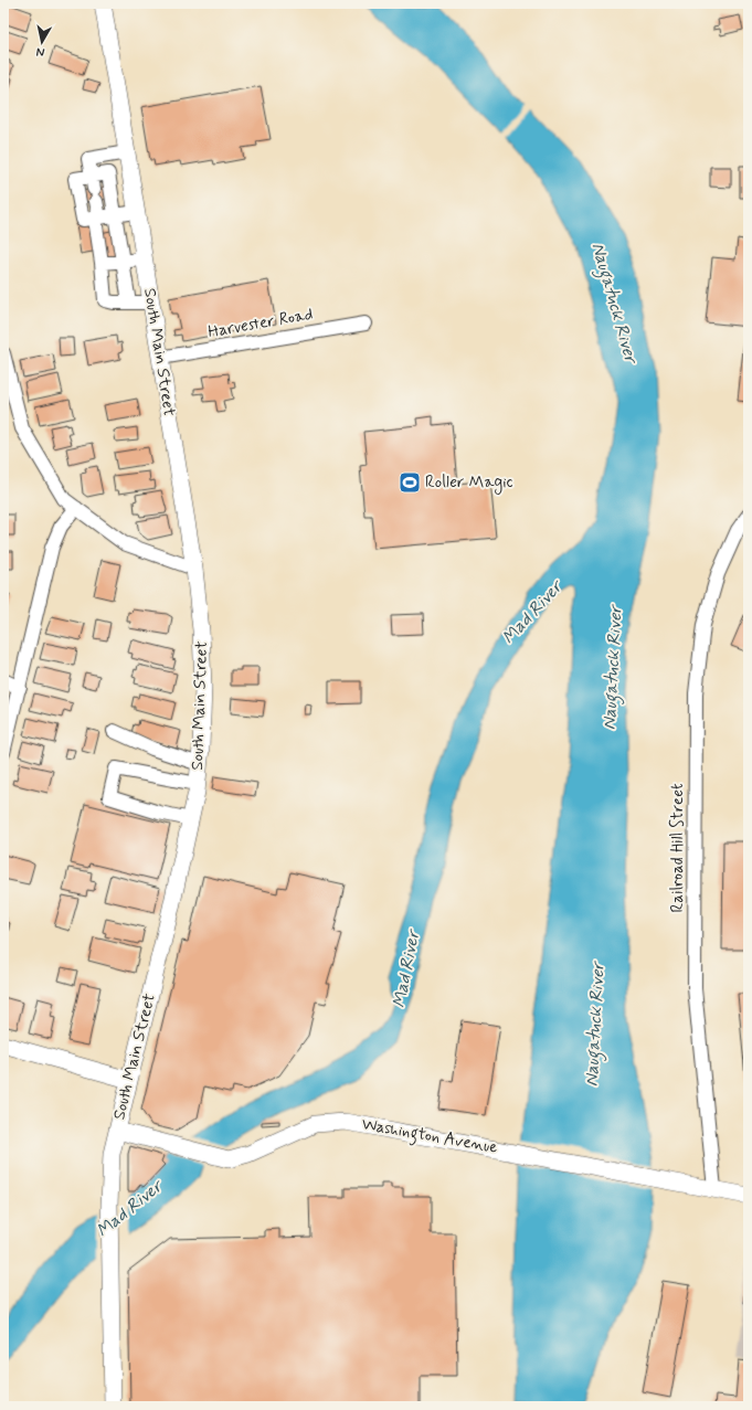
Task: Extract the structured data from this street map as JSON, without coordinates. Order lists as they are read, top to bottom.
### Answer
{
  "streets": {
    "main road": ["South Main Street", "Washington Avenue"],
    "street": ["Harvester Road", "Railroad Hill Street"]
  },
  "crossings": [
    ["Harvester Road", "South Main Street"],
    ["South Main Street", "Washington Avenue"],
    ["Railroad Hill Street", "Washington Avenue"]
  ],
  "water": ["Naugatuck River", "Mad River"],
  "places": {
    "sports": ["Roller Magic"]
  },
  "north": "bottom"
}
